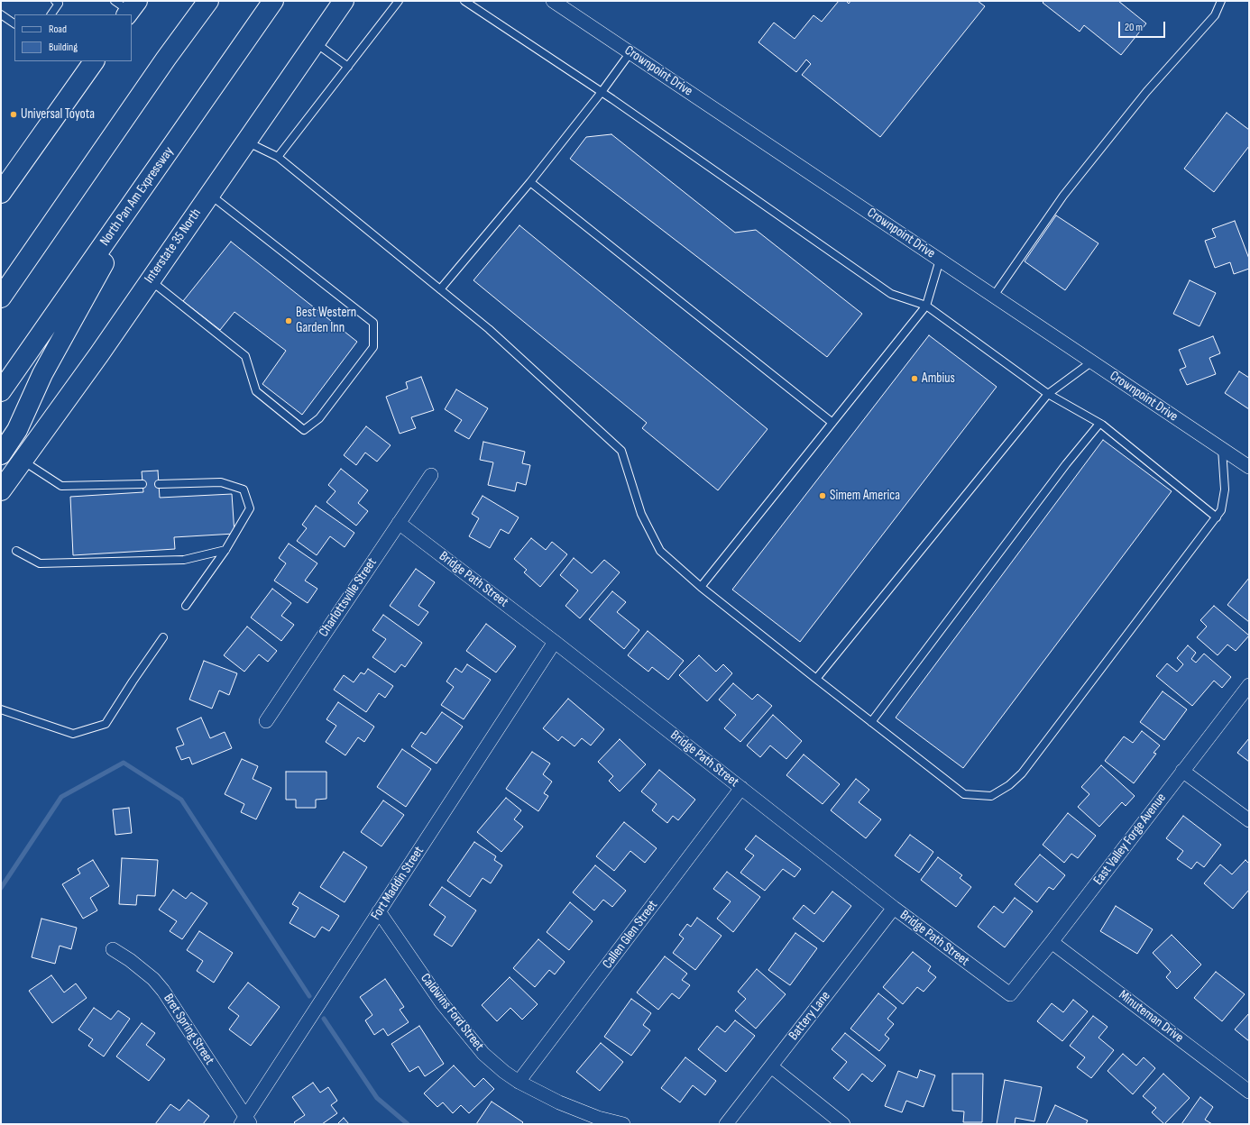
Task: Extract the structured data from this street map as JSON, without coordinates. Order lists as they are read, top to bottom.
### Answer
{
  "streets": {
    "main road": ["North Pan Am Expressway", "Interstate 35 North"],
    "street": [
      "Crownpoint Drive",
      "Bridge Path Street",
      "Charlottsville Street",
      "East Valley Forge Avenue",
      "Fort Maddin Street",
      "Callen Glen Street",
      "Caldwins Ford Street",
      "Battery Lane",
      "Minuteman Drive",
      "Bret Spring Street"
    ]
  },
  "crossings": [
    ["Bridge Path Street", "Charlottsville Street"],
    ["Bridge Path Street", "East Valley Forge Avenue"],
    ["Bridge Path Street", "Fort Maddin Street"],
    ["Bridge Path Street", "Callen Glen Street"],
    ["Bridge Path Street", "Battery Lane"],
    ["East Valley Forge Avenue", "Minuteman Drive"],
    ["Fort Maddin Street", "Caldwins Ford Street"],
    ["Fort Maddin Street", "Bret Spring Street"],
    ["Callen Glen Street", "Caldwins Ford Street"]
  ],
  "places": [
    "Universal Toyota",
    "Best Western Garden Inn",
    "Ambius",
    "Simem America"
  ],
  "legend": ["Road", "Building"],
  "scale_bar": "20 m"
}
